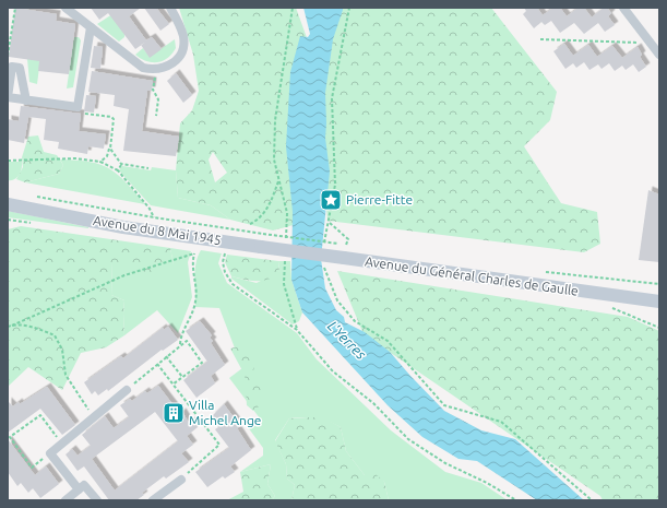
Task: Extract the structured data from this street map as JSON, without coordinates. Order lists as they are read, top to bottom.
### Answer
{
  "streets": {
    "main road": ["Avenue du 8 Mai 1945", "Avenue du Général Charles de Gaulle"]
  },
  "crossings": [
    ["Avenue du 8 Mai 1945", "Avenue du Général Charles de Gaulle"]
  ],
  "water": ["L'Yerres"],
  "places": {
    "place": ["Pierre-Fitte"],
    "building": ["Villa Michel Ange"]
  }
}
